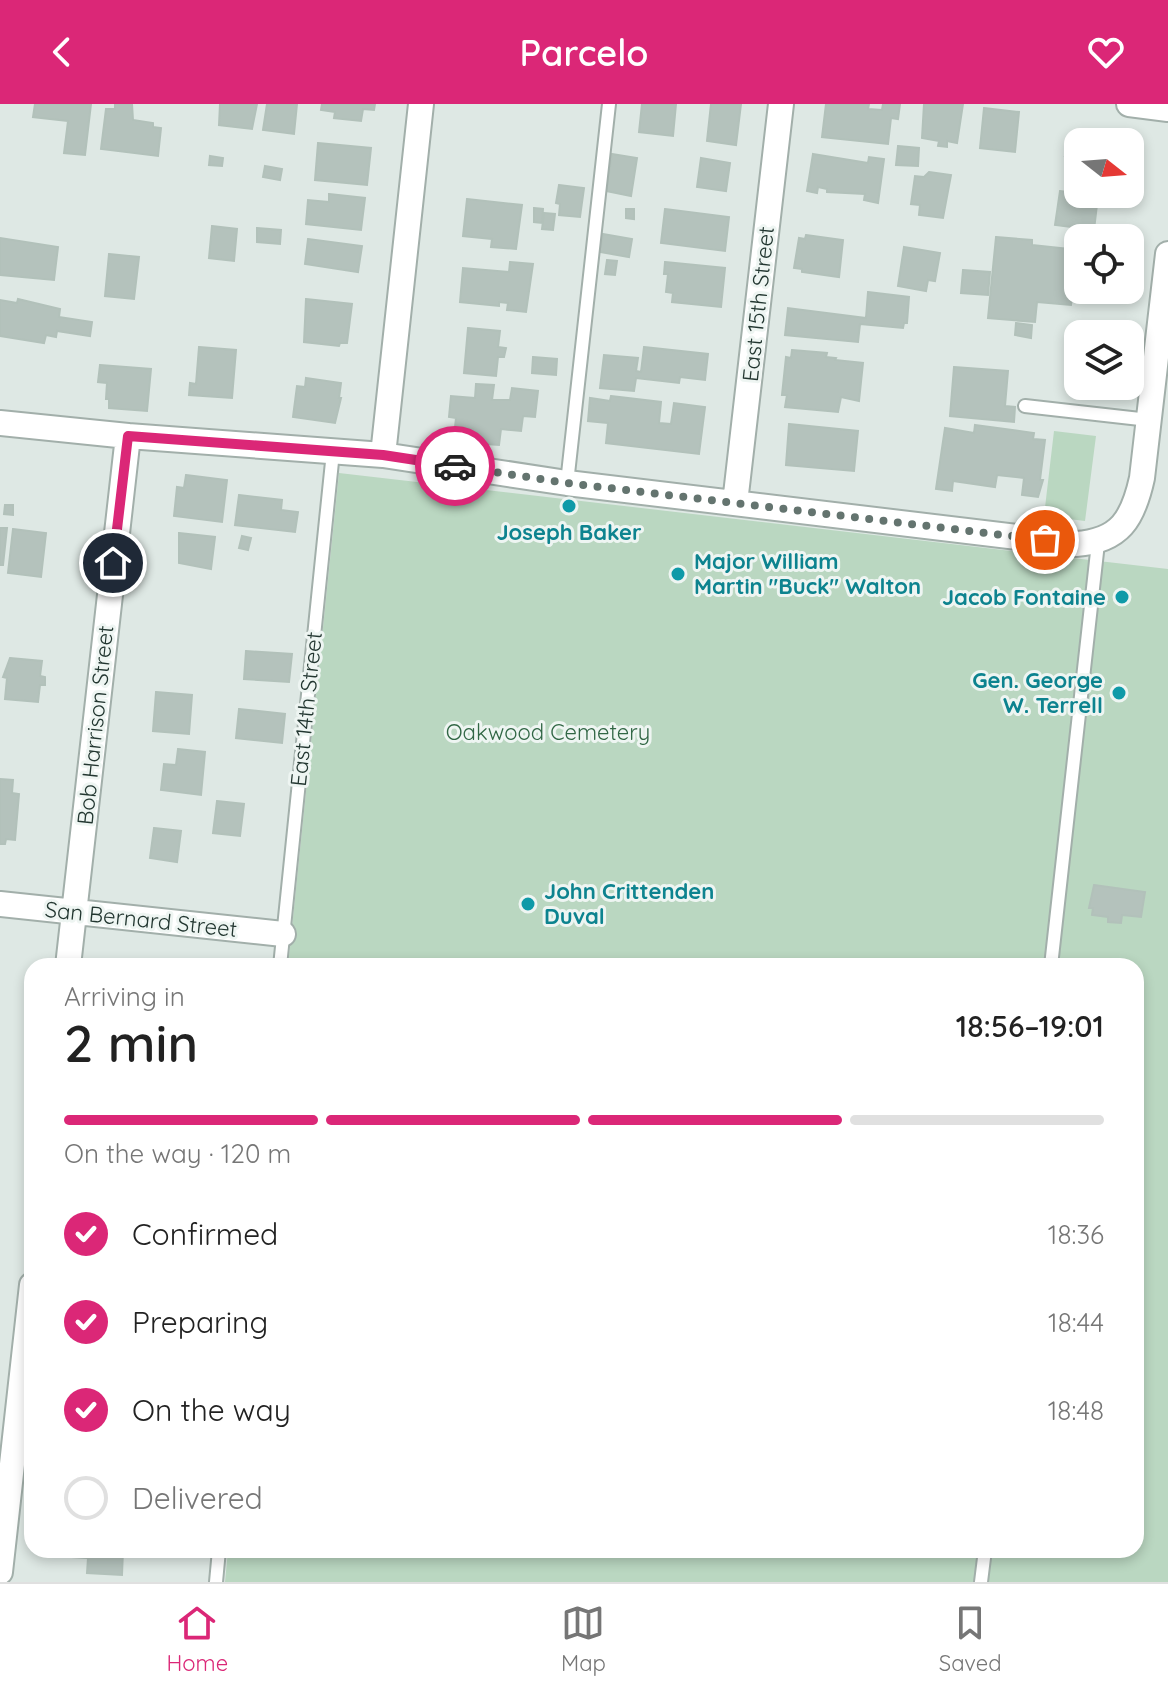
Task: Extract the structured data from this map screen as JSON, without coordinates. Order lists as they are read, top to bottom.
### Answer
{
  "streets": {
    "street": ["East 15th Street", "Bob Harrison Street", "San Bernard Street"],
    "lane": ["East 14th Street"]
  },
  "crossings": [
    ["East 14th Street", "San Bernard Street"],
    ["Bob Harrison Street", "San Bernard Street"]
  ],
  "parks": ["Oakwood Cemetery"],
  "places": [
    "Joseph Baker",
    "Major William Martin \"Buck\" Walton",
    "Jacob Fontaine",
    "Gen. George W. Terrell",
    "John Crittenden Duval"
  ],
  "north": "right",
  "page": {
    "header": "Parcelo",
    "heading": ["2 min", "Arriving in", "18:56–19:01"],
    "bar": "On the way · 120 m",
    "list": [
      ["Confirmed", "18:36"],
      ["Preparing", "18:44"],
      ["On the way", "18:48"],
      "Delivered"
    ],
    "tabs": ["Home", "Map", "Saved"]
  }
}
